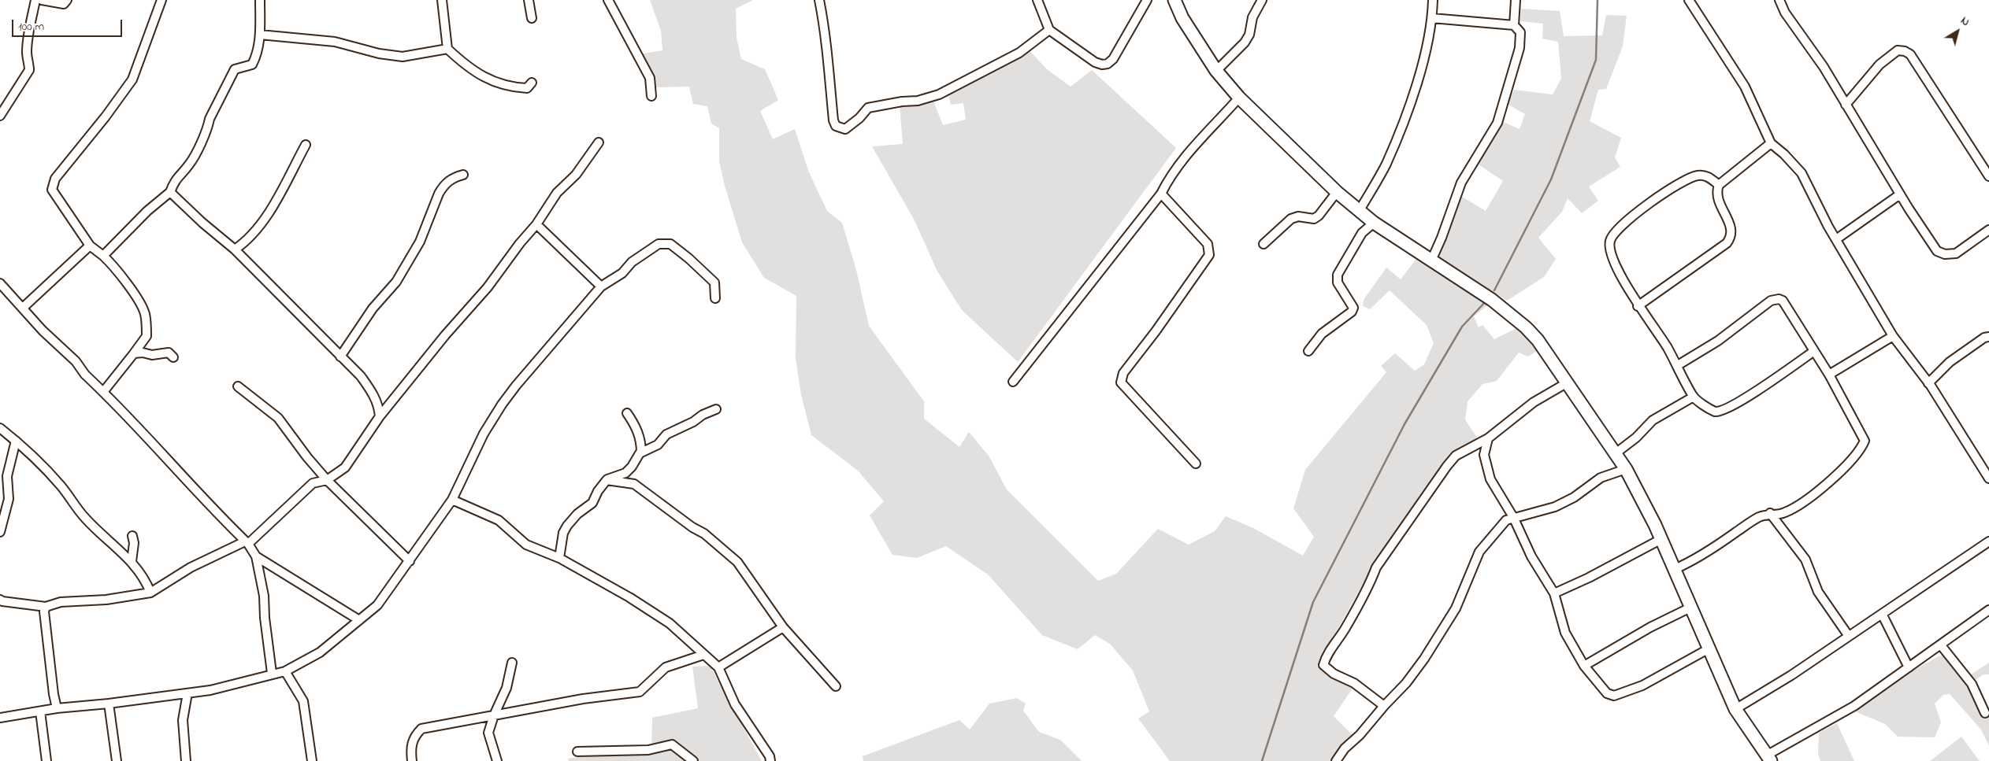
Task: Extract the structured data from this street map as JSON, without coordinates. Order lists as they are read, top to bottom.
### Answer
{
  "scale_bar": "100 m",
  "north": "top right"
}
